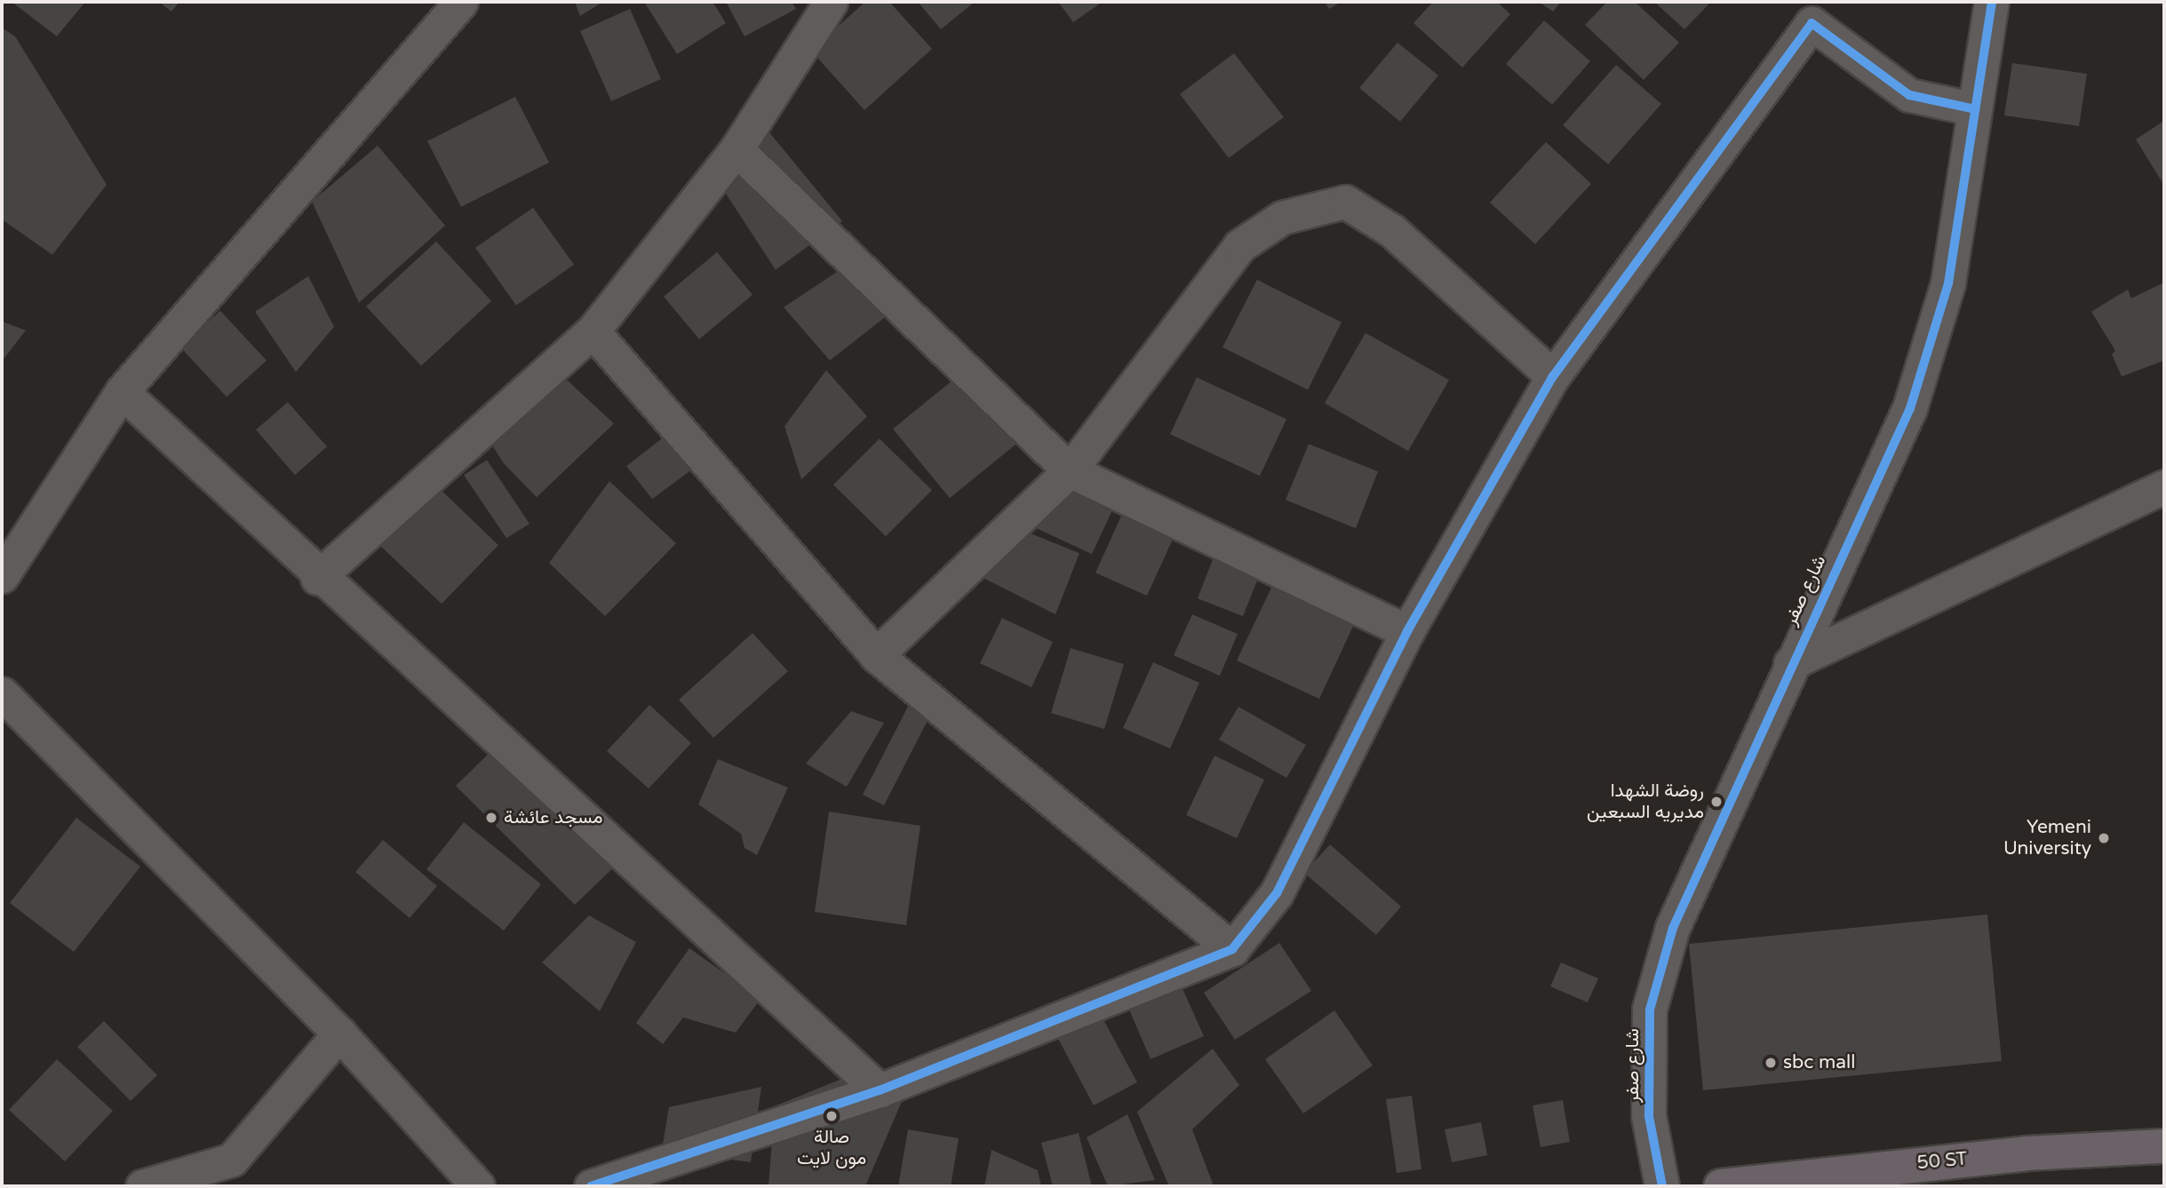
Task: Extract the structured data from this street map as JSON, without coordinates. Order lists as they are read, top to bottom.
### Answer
{
  "streets": {
    "main road": ["50 ST"],
    "street": ["شارع صفر"]
  },
  "places": [
    "روضة الشهدا مديريه السبعين",
    "مسجد عائشة",
    "Yemeni University",
    "sbc mall",
    "صالة مون لايت"
  ]
}
